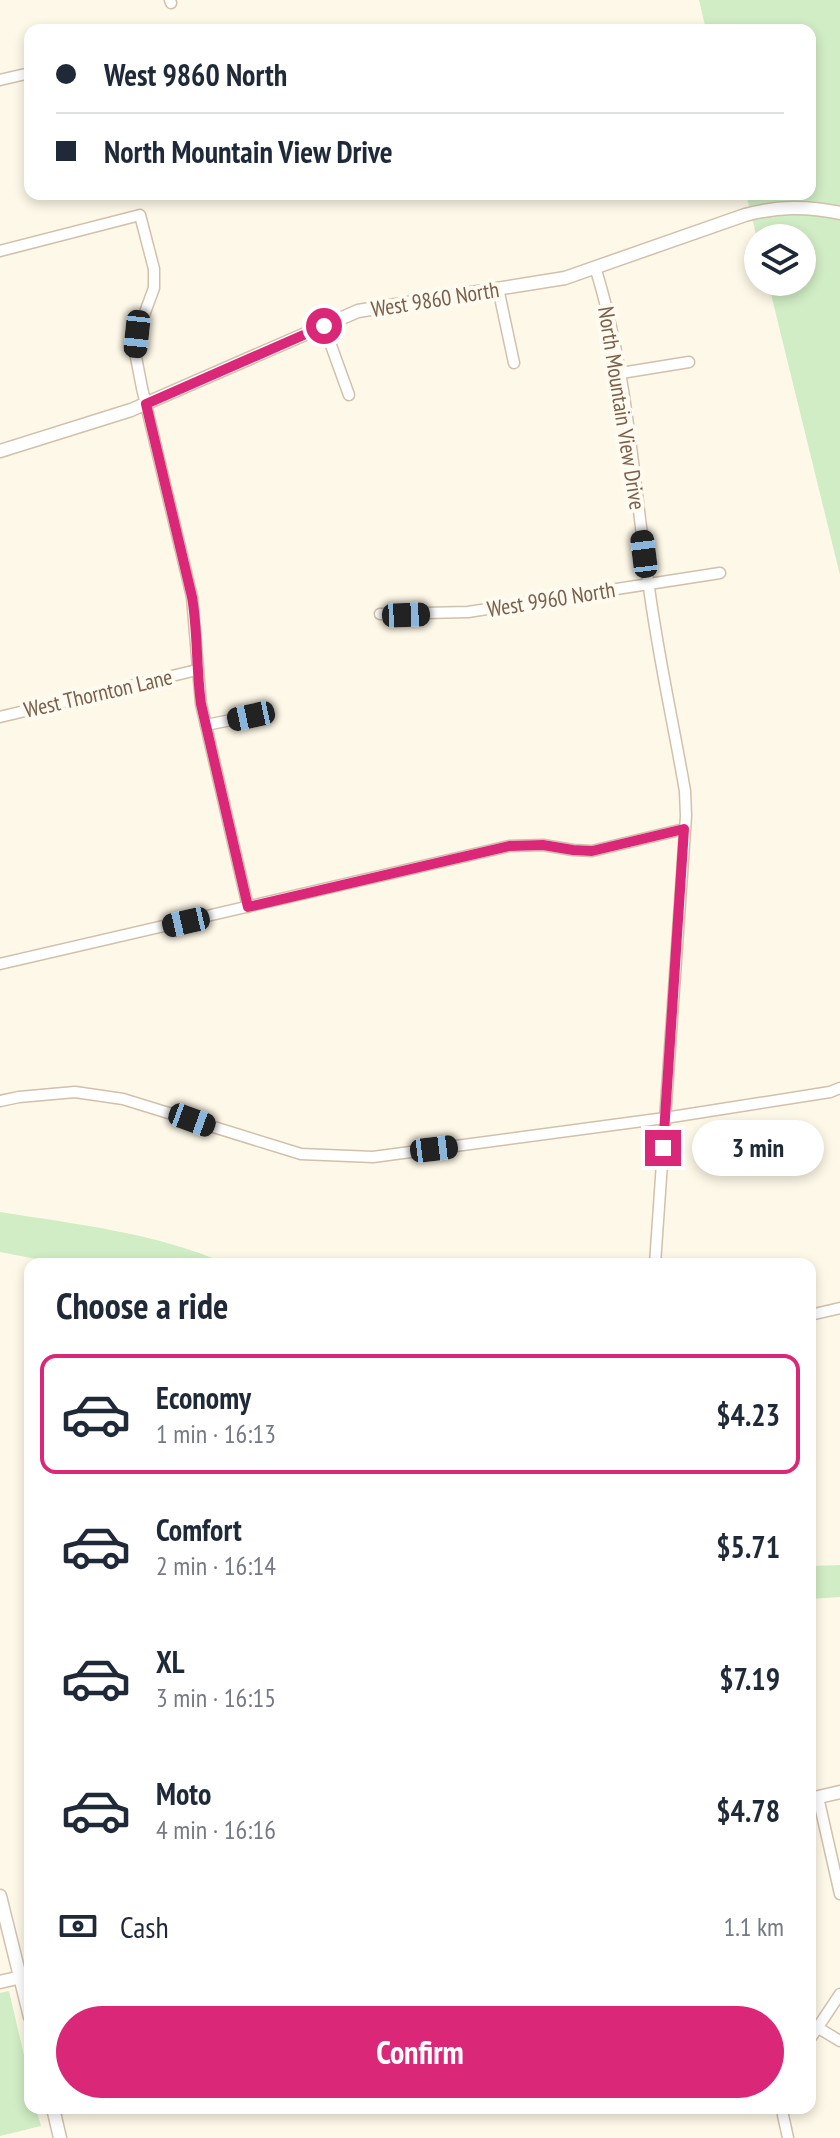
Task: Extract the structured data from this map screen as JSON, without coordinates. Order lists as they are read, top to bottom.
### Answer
{
  "streets": {
    "street": [
      "West 9860 North",
      "North Mountain View Drive",
      "West 9960 North",
      "West Thornton Lane"
    ]
  },
  "crossings": [
    ["West 9860 North", "North Mountain View Drive"],
    ["North Mountain View Drive", "West 9960 North"]
  ],
  "page": {
    "banner": ["West 9860 North", "North Mountain View Drive"],
    "bubble": "3 min",
    "heading": "Choose a ride",
    "list": [
      {
        "name": "Economy",
        "note": "1 min · 16:13",
        "value": "$4.23"
      },
      {
        "name": "Comfort",
        "note": "2 min · 16:14",
        "value": "$5.71"
      },
      {
        "name": "XL",
        "note": "3 min · 16:15",
        "value": "$7.19"
      },
      {
        "name": "Moto",
        "note": "4 min · 16:16",
        "value": "$4.78"
      }
    ],
    "pay": ["Cash", "1.1 km"],
    "buttons": "Confirm"
  }
}
